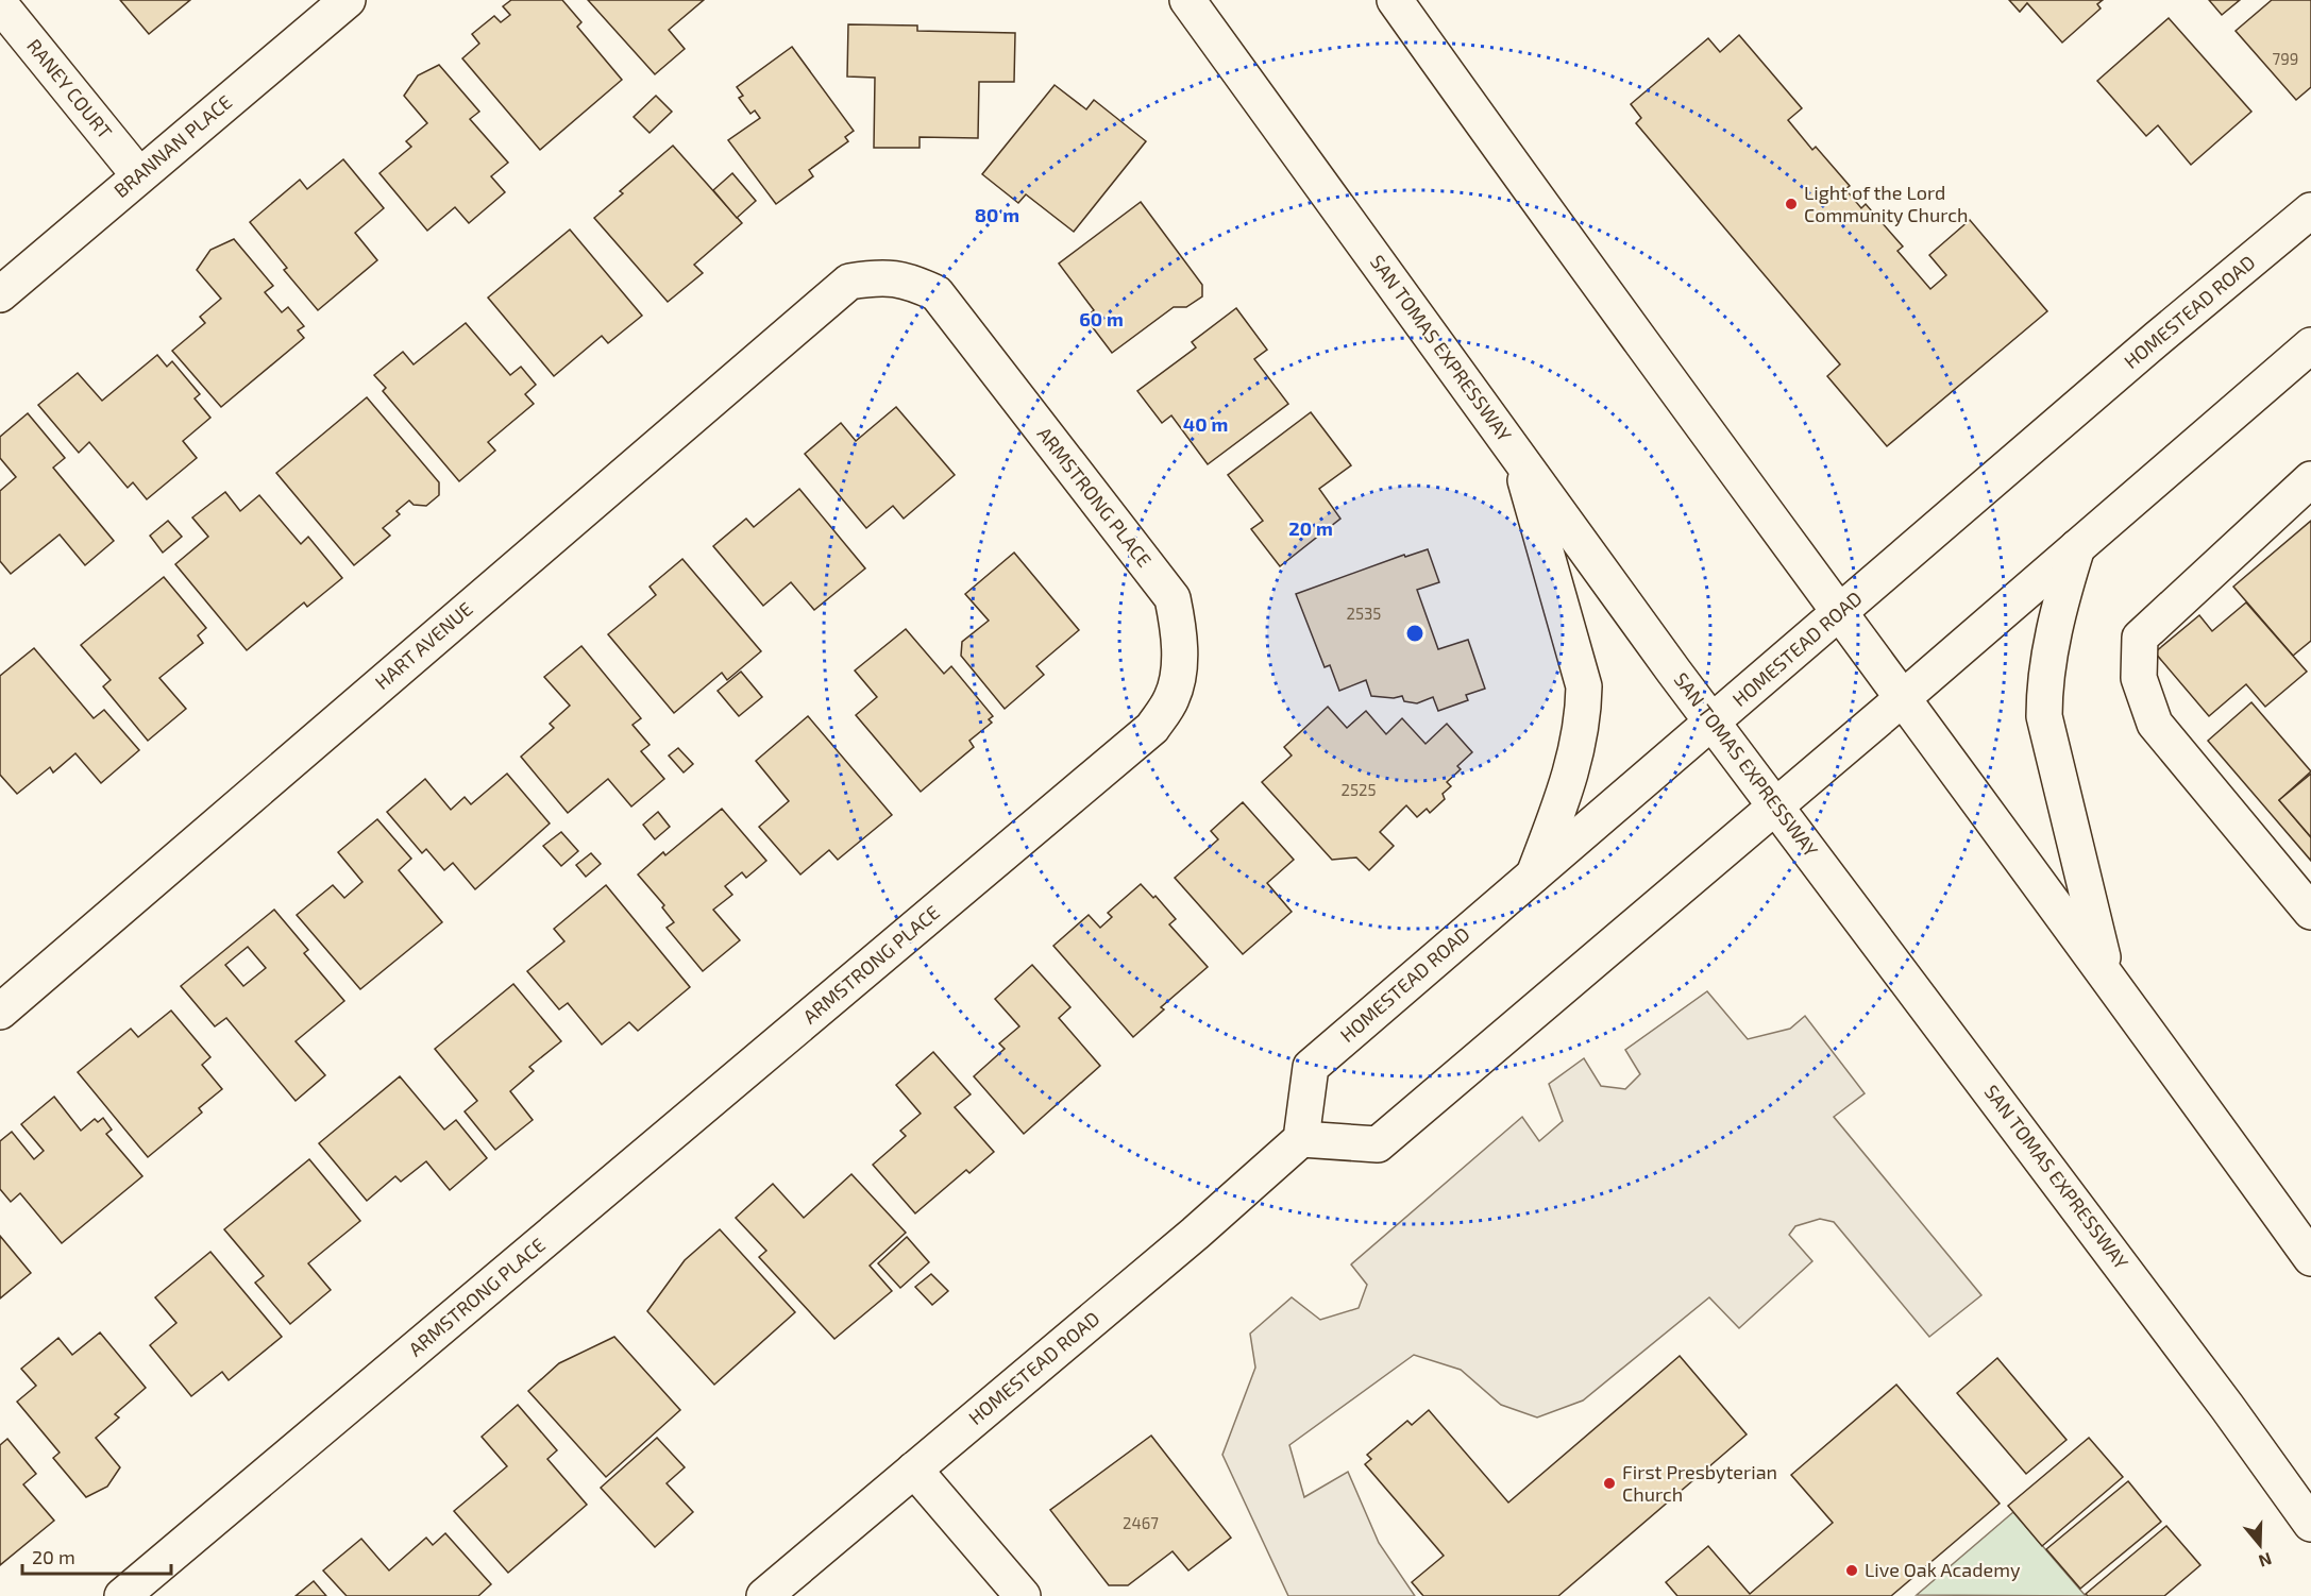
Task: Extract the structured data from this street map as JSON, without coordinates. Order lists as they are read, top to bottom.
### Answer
{
  "streets": {
    "main road": [
      "RANEY COURT",
      "BRANNAN PLACE",
      "HOMESTEAD ROAD",
      "SAN TOMAS EXPRESSWAY",
      "ARMSTRONG PLACE",
      "HART AVENUE"
    ]
  },
  "crossings": [
    ["RANEY COURT", "BRANNAN PLACE"],
    ["HOMESTEAD ROAD", "SAN TOMAS EXPRESSWAY"],
    ["ARMSTRONG PLACE", "HART AVENUE"]
  ],
  "places": ["Light of the Lord Community Church", "First Presbyterian Church", "Live Oak Academy"],
  "house_numbers": [
    "799",
    "2535",
    "2525",
    "2467"
  ],
  "scale_bar": "20 m",
  "north": "bottom",
  "rings": [
    "80 m",
    "60 m",
    "40 m",
    "20 m"
  ]
}
